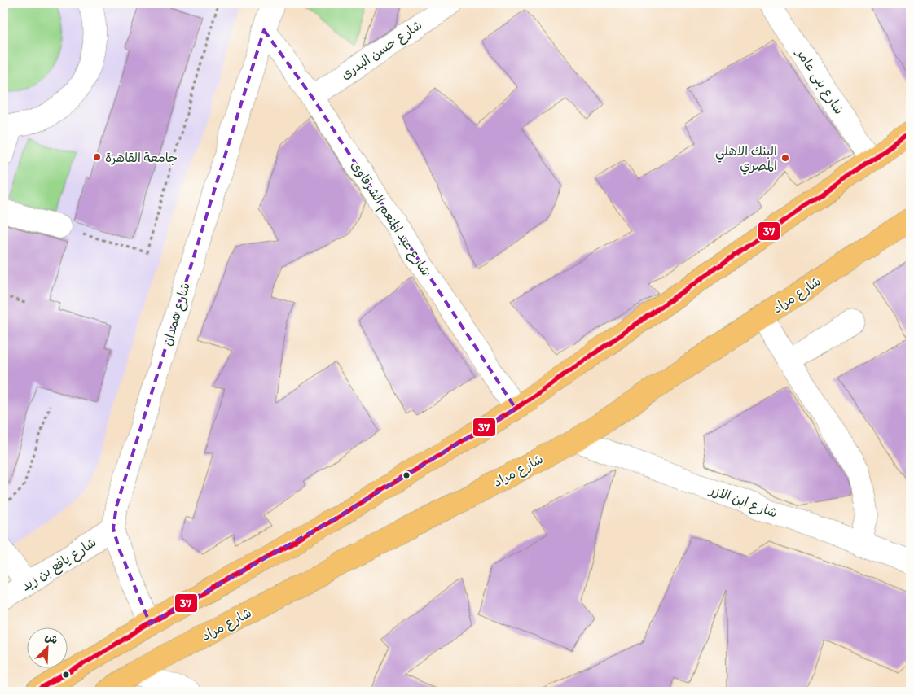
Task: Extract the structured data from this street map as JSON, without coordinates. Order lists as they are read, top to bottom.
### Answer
{
  "streets": {
    "main road": ["شارع مراد"],
    "street": [
      "شارع حسن البدرى",
      "شارع بنى عامر",
      "شارع عبد المنعم الشرقاوى",
      "شارع همدان",
      "شارع ابن الازر",
      "شارع يافع بن زيد"
    ]
  },
  "crossings": [
    ["شارع حسن البدرى", "شارع عبد المنعم الشرقاوى"],
    ["شارع عبد المنعم الشرقاوى", "شارع همدان"],
    ["شارع مراد", "شارع ابن الازر"],
    ["شارع همدان", "شارع يافع بن زيد"]
  ],
  "places": ["جامعة القاهرة", "البنك الاهلي المصري"],
  "lines": ["transit line 37"],
  "north": "top right"
}
